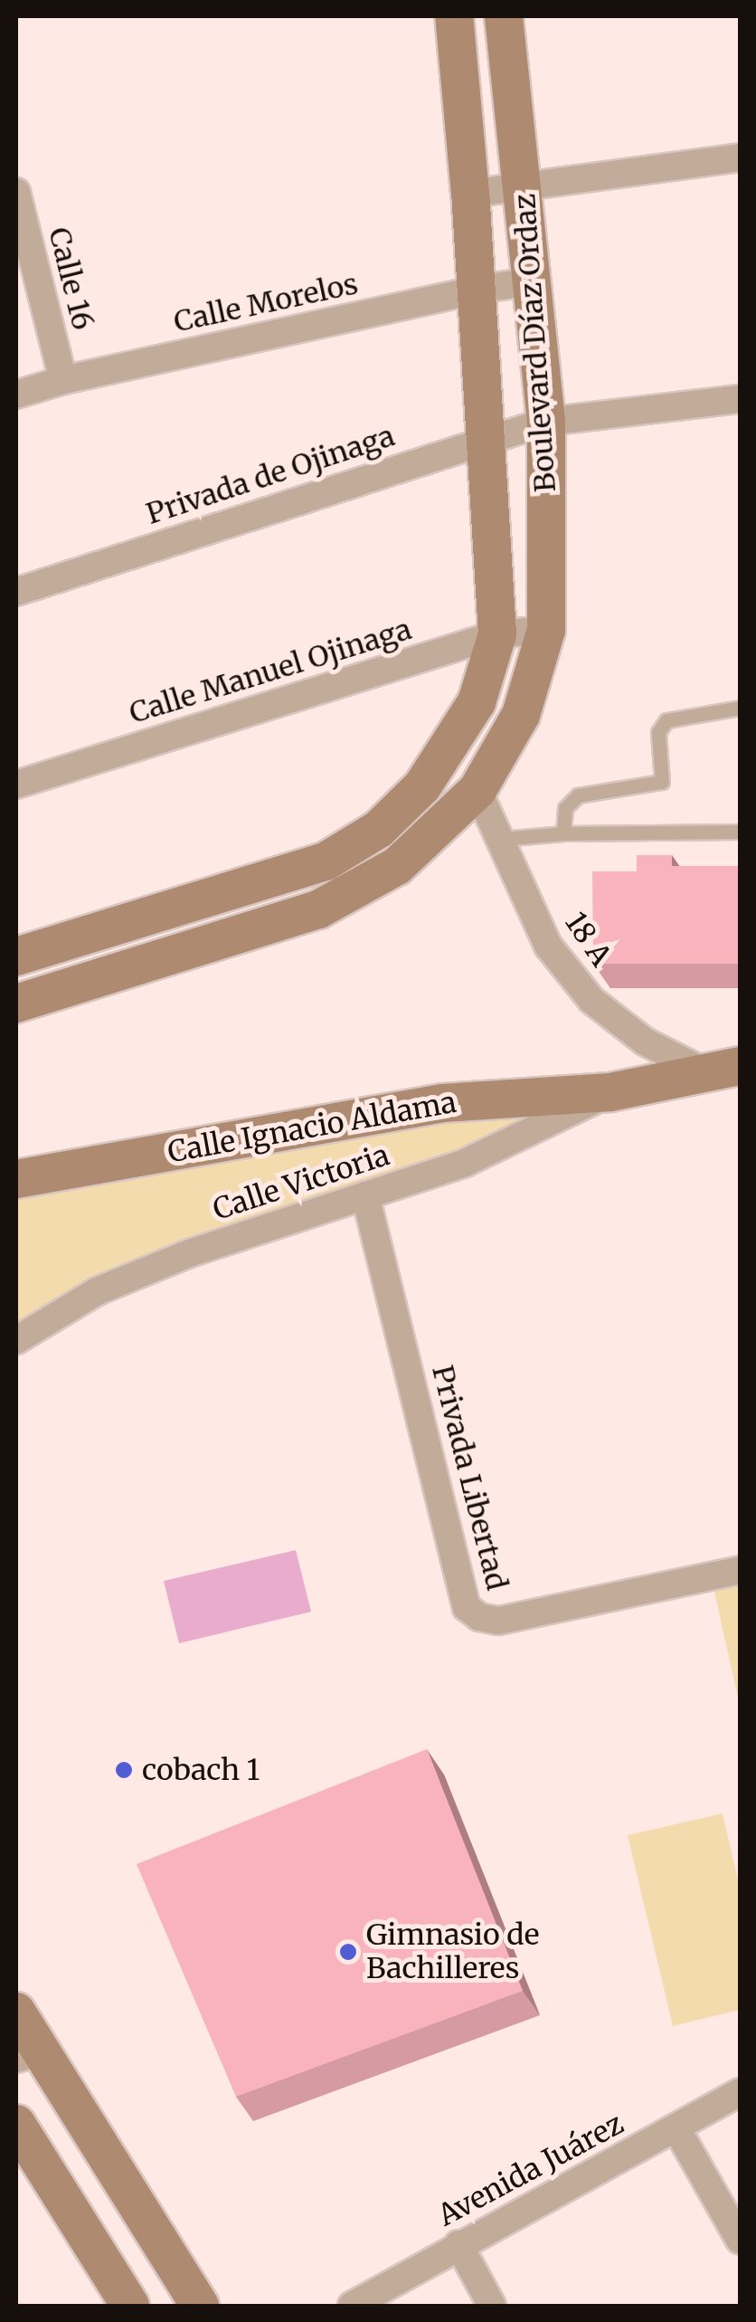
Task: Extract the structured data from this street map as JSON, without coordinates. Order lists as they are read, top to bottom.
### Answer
{
  "streets": {
    "main road": ["Boulevard Díaz Ordaz", "Calle Ignacio Aldama"],
    "street": [
      "Calle 16",
      "Calle Morelos",
      "Privada de Ojinaga",
      "Calle Manuel Ojinaga",
      "18 A",
      "Calle Victoria",
      "Privada Libertad",
      "Avenida Juárez"
    ]
  },
  "crossings": [
    ["Calle 16", "Calle Morelos"],
    ["Calle Morelos", "Boulevard Díaz Ordaz"],
    ["Boulevard Díaz Ordaz", "Privada de Ojinaga"],
    ["Boulevard Díaz Ordaz", "Calle Manuel Ojinaga"],
    ["Boulevard Díaz Ordaz", "18 A"],
    ["18 A", "Calle Ignacio Aldama"],
    ["Calle Ignacio Aldama", "Calle Victoria"],
    ["Calle Victoria", "Privada Libertad"]
  ],
  "places": ["cobach 1", "Gimnasio de Bachilleres"]
}
